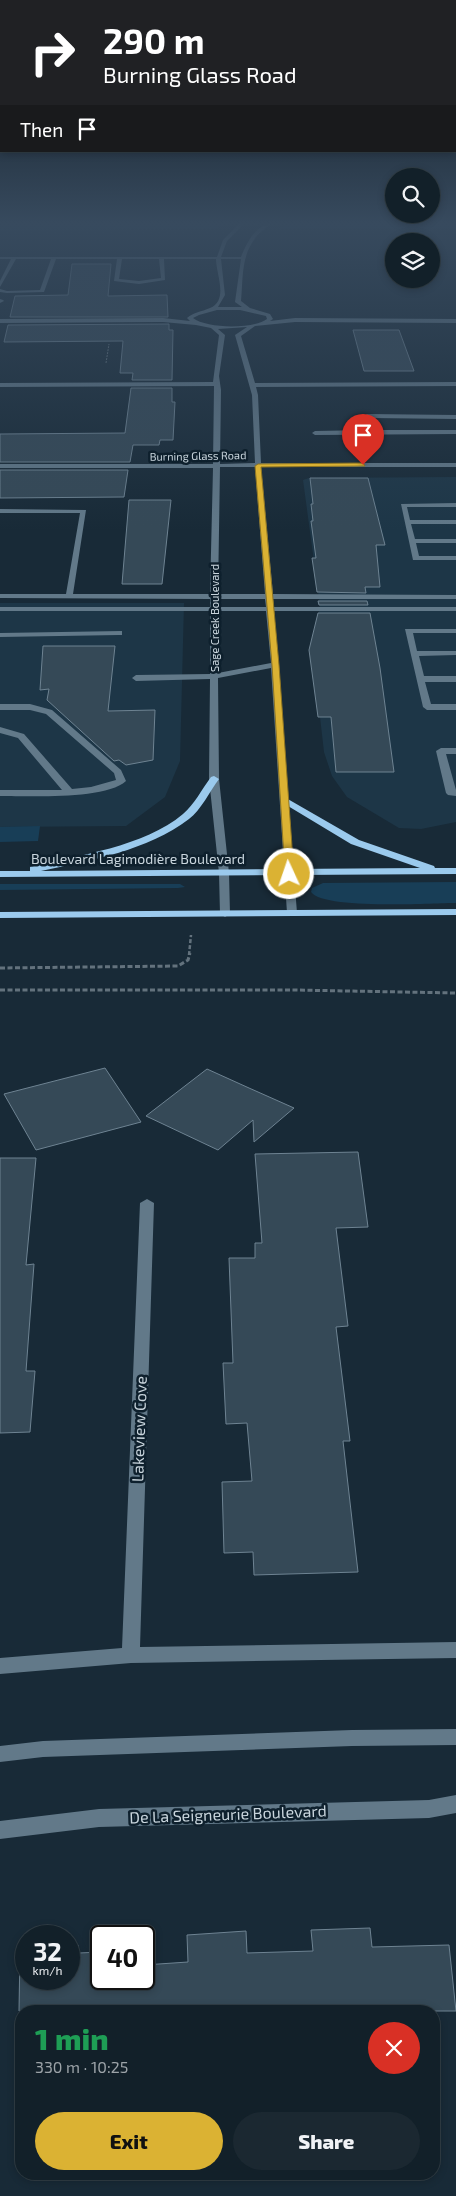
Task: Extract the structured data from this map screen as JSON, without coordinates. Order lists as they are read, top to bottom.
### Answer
{
  "streets": {
    "main road": ["Boulevard Lagimodière Boulevard"],
    "street": [
      "Burning Glass Road",
      "Sage Creek Boulevard",
      "Lakeview Cove",
      "De La Seigneurie Boulevard"
    ]
  },
  "crossings": [
    ["Burning Glass Road", "Sage Creek Boulevard"],
    ["Sage Creek Boulevard", "Boulevard Lagimodière Boulevard"]
  ],
  "page": {
    "turn": ["290 m", "Burning Glass Road"],
    "then": "Then",
    "speed": "32 km/h",
    "limit": "40",
    "heading": ["1 min", "330 m · 10:25"],
    "buttons": ["Exit", "Share"]
  }
}
